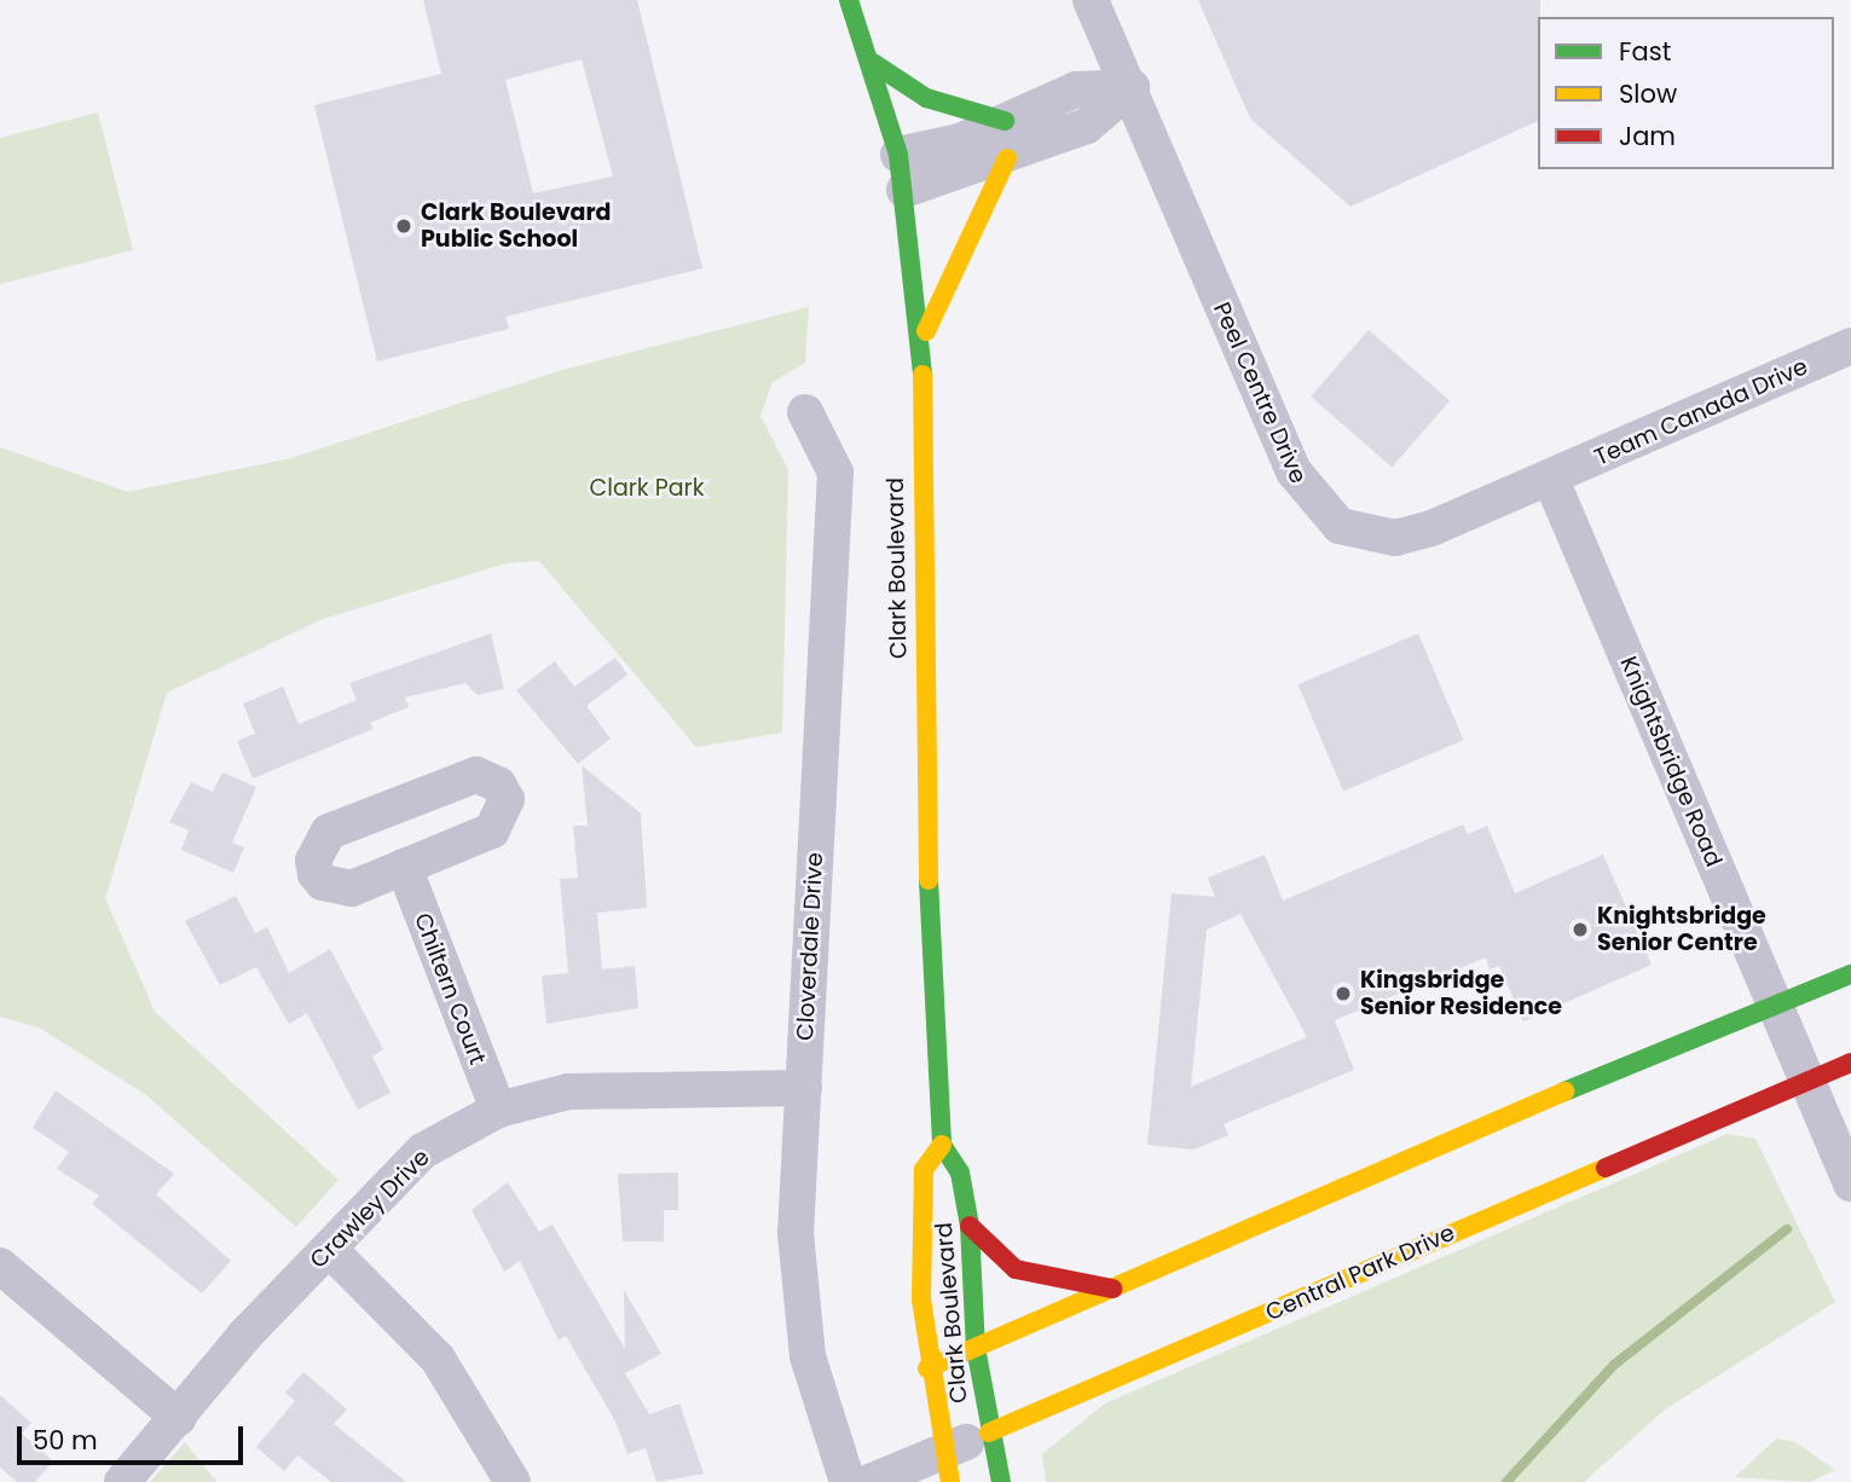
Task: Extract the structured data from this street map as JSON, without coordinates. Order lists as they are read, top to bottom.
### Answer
{
  "streets": {
    "street": [
      "Peel Centre Drive",
      "Team Canada Drive",
      "Clark Boulevard",
      "Knightsbridge Road",
      "Cloverdale Drive",
      "Chiltern Court",
      "Crawley Drive",
      "Central Park Drive"
    ]
  },
  "crossings": [
    ["Peel Centre Drive", "Team Canada Drive"],
    ["Peel Centre Drive", "Knightsbridge Road"],
    ["Team Canada Drive", "Knightsbridge Road"],
    ["Clark Boulevard", "Central Park Drive"],
    ["Knightsbridge Road", "Central Park Drive"],
    ["Cloverdale Drive", "Crawley Drive"],
    ["Chiltern Court", "Crawley Drive"]
  ],
  "parks": ["Clark Park"],
  "places": ["Clark Boulevard Public School", "Knightsbridge Senior Centre", "Kingsbridge Senior Residence"],
  "legend": ["Fast", "Slow", "Jam"],
  "scale_bar": "50 m"
}
